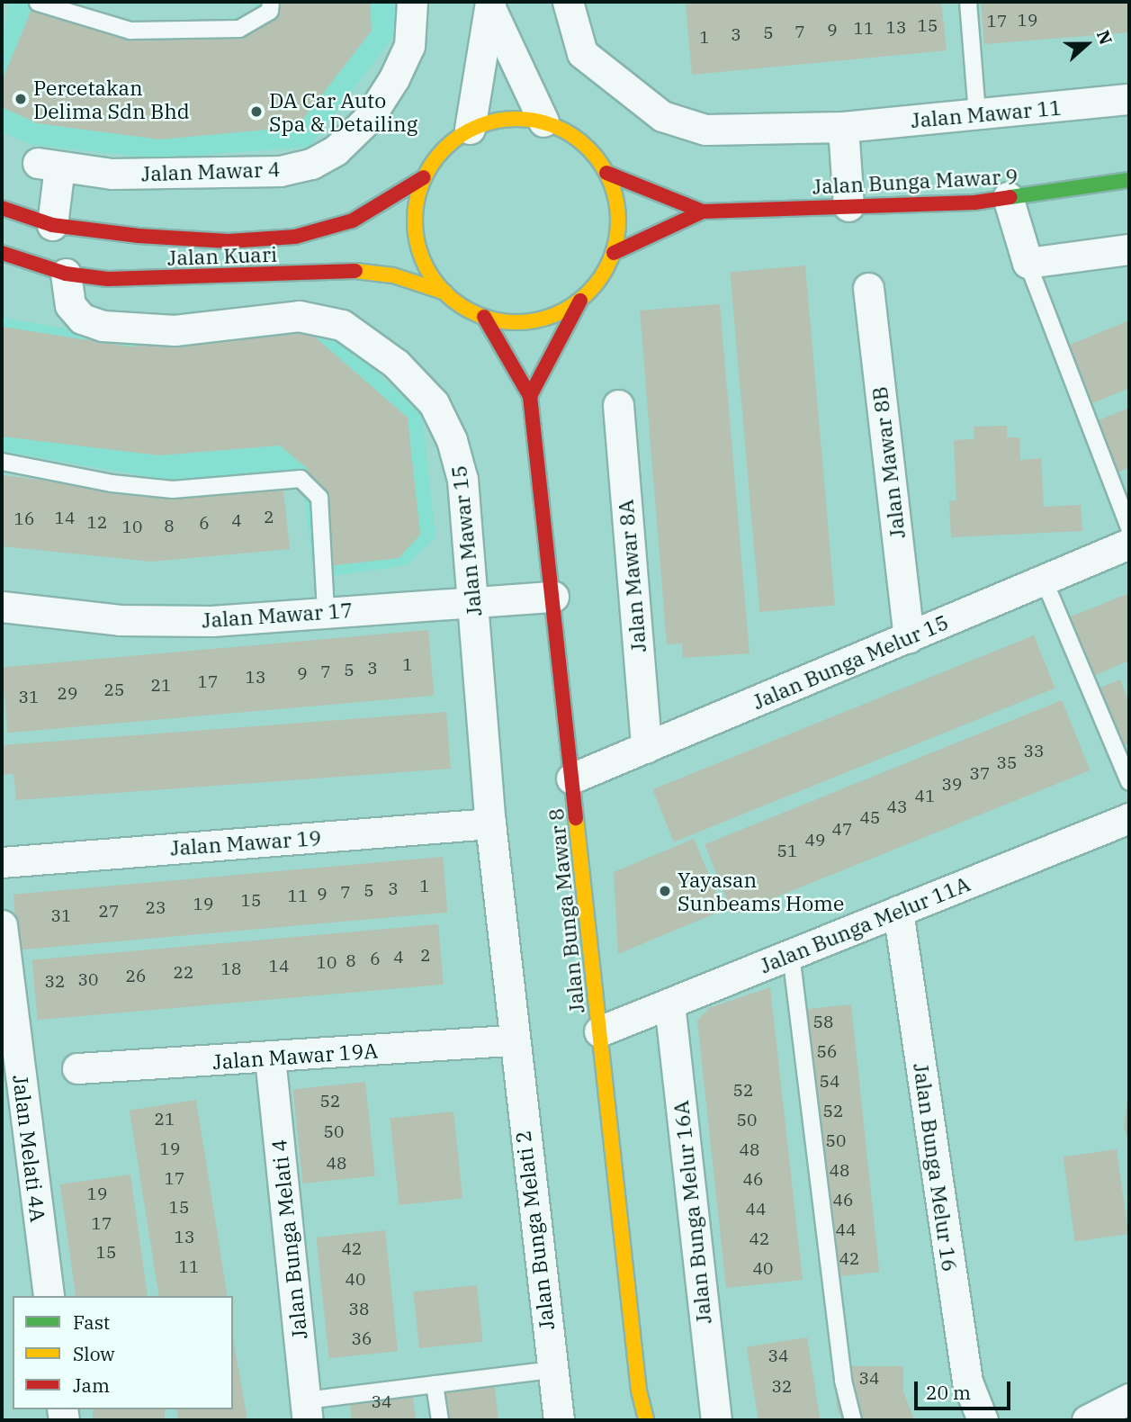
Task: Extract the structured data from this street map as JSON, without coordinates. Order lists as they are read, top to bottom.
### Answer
{
  "streets": {
    "street": [
      "Jalan Mawar 11",
      "Jalan Mawar 4",
      "Jalan Bunga Mawar 9",
      "Jalan Kuari",
      "Jalan Mawar 8B",
      "Jalan Mawar 15",
      "Jalan Mawar 8A",
      "Jalan Mawar 17",
      "Jalan Bunga Melur 15",
      "Jalan Mawar 19",
      "Jalan Bunga Mawar 8",
      "Jalan Bunga Melur 11A",
      "Jalan Mawar 19A",
      "Jalan Melati 4A",
      "Jalan Bunga Melur 16",
      "Jalan Bunga Melur 16A",
      "Jalan Bunga Melati 2",
      "Jalan Bunga Melati 4"
    ]
  },
  "crossings": [
    ["Jalan Mawar 4", "Jalan Kuari"],
    ["Jalan Bunga Mawar 9", "Jalan Kuari"],
    ["Jalan Bunga Mawar 9", "Jalan Bunga Mawar 8"],
    ["Jalan Kuari", "Jalan Mawar 15"],
    ["Jalan Kuari", "Jalan Bunga Mawar 8"],
    ["Jalan Mawar 8B", "Jalan Bunga Melur 15"],
    ["Jalan Mawar 15", "Jalan Mawar 17"],
    ["Jalan Mawar 15", "Jalan Mawar 19"],
    ["Jalan Mawar 15", "Jalan Mawar 19A"],
    ["Jalan Mawar 15", "Jalan Bunga Melati 2"],
    ["Jalan Mawar 8A", "Jalan Bunga Melur 15"],
    ["Jalan Mawar 17", "Jalan Bunga Mawar 8"],
    ["Jalan Bunga Melur 15", "Jalan Bunga Mawar 8"],
    ["Jalan Bunga Mawar 8", "Jalan Bunga Melur 11A"],
    ["Jalan Bunga Melur 11A", "Jalan Bunga Melur 16"],
    ["Jalan Bunga Melur 11A", "Jalan Bunga Melur 16A"],
    ["Jalan Mawar 19A", "Jalan Bunga Melati 2"],
    ["Jalan Mawar 19A", "Jalan Bunga Melati 4"]
  ],
  "places": ["Percetakan Delima Sdn Bhd", "DA Car Auto Spa & Detailing", "Yayasan Sunbeams Home"],
  "house_numbers": [
    "19",
    "17",
    "15",
    "13",
    "11",
    "9",
    "7",
    "5",
    "3",
    "1",
    "2",
    "14",
    "16",
    "4",
    "12",
    "6",
    "8",
    "10",
    "1",
    "3",
    "5",
    "7",
    "9",
    "13",
    "17",
    "21",
    "25",
    "29",
    "31",
    "33",
    "35",
    "37",
    "39",
    "41",
    "43",
    "45",
    "47",
    "49",
    "51",
    "1",
    "3",
    "5",
    "7",
    "9",
    "11",
    "15",
    "19",
    "23",
    "27",
    "31",
    "2",
    "4",
    "6",
    "8",
    "10",
    "14",
    "18",
    "22",
    "26",
    "30",
    "32",
    "58",
    "56",
    "54",
    "52",
    "52",
    "52",
    "21",
    "50",
    "50",
    "50",
    "19",
    "48",
    "48",
    "48",
    "17",
    "46",
    "19",
    "46",
    "15",
    "44",
    "17",
    "44",
    "13",
    "42",
    "42",
    "15",
    "42",
    "11",
    "40",
    "40",
    "38",
    "36",
    "34",
    "34",
    "32",
    "34"
  ],
  "legend": ["Fast", "Slow", "Jam"],
  "scale_bar": "20 m",
  "north": "right"
}
